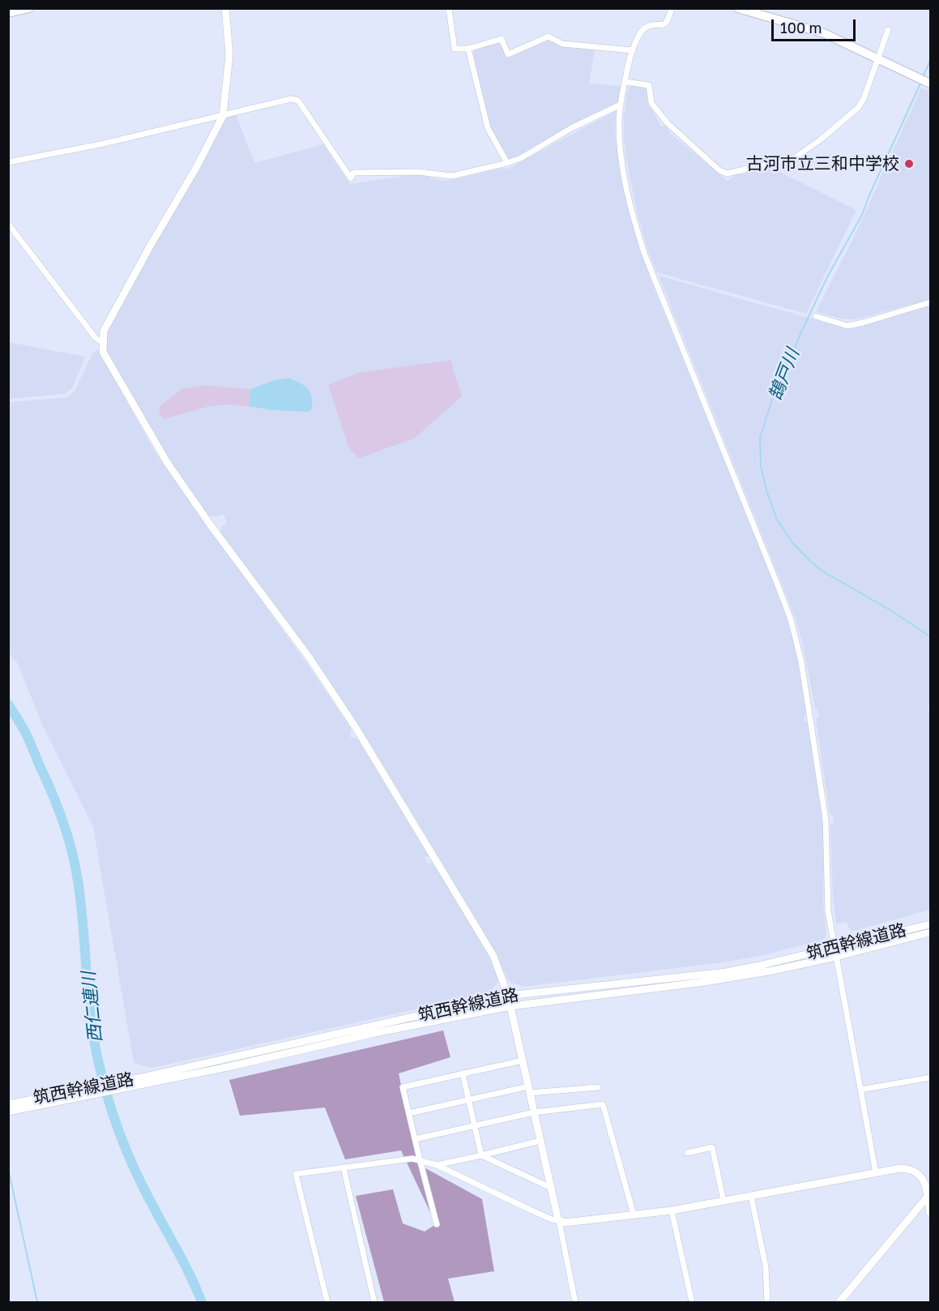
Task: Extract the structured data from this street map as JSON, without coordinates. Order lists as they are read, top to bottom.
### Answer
{
  "streets": {
    "street": ["筑西幹線道路"]
  },
  "water": ["鵠戸川", "西仁連川"],
  "places": ["古河市立三和中学校"],
  "scale_bar": "100 m"
}
